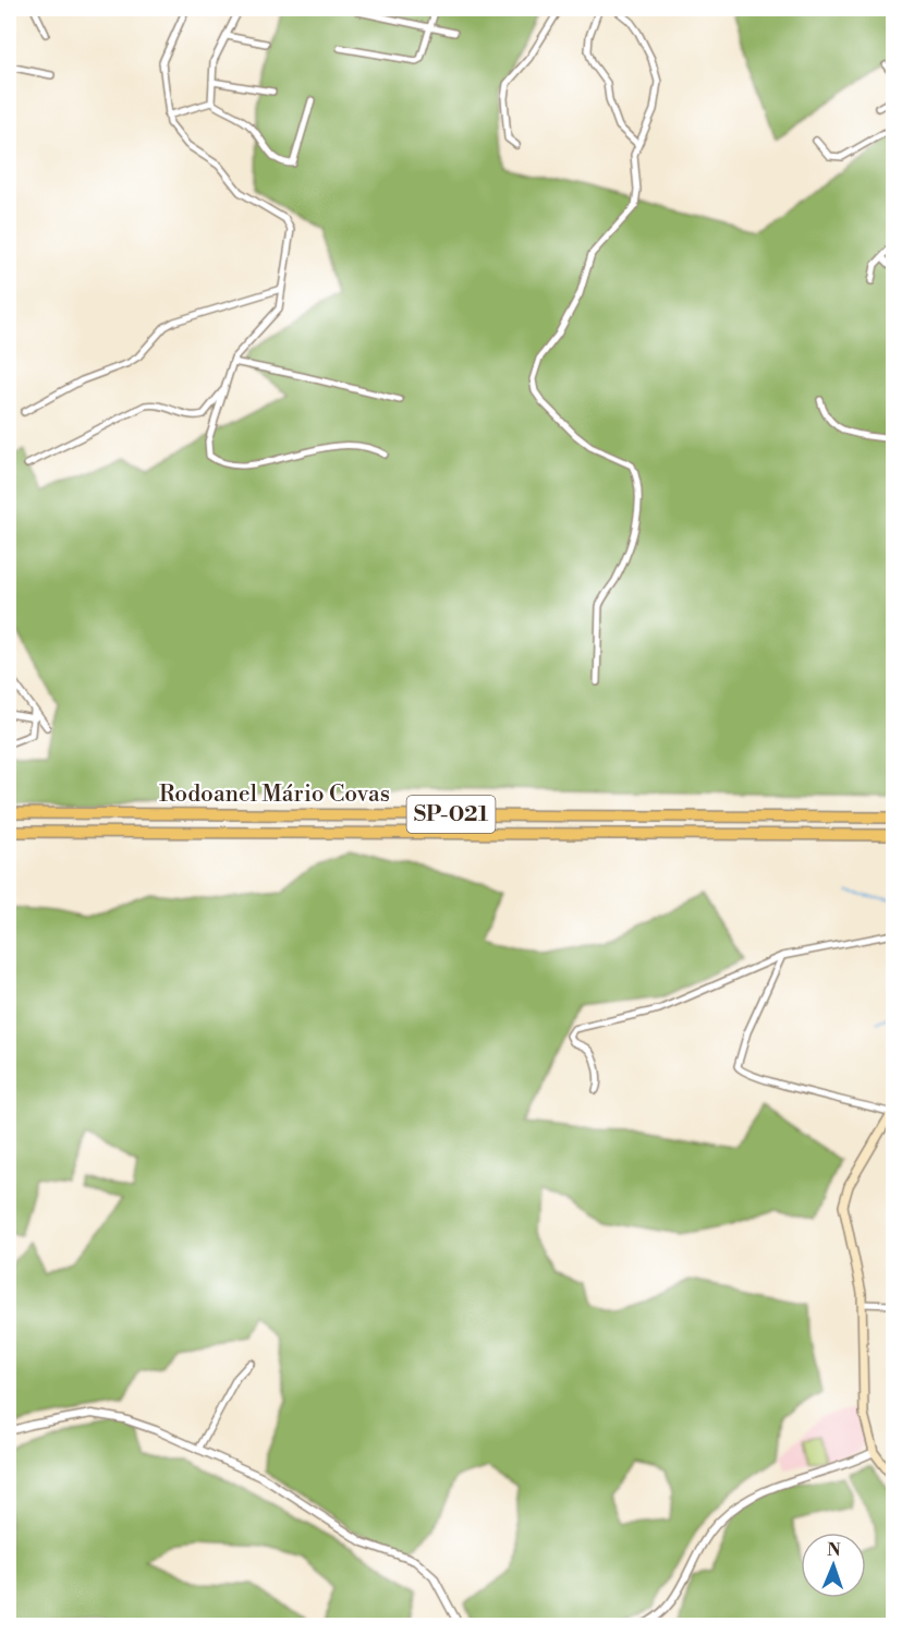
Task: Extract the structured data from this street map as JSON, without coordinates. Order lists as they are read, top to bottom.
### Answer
{
  "streets": {
    "highway": ["Rodoanel Mário Covas", "SP-021"]
  },
  "north": "top"
}
